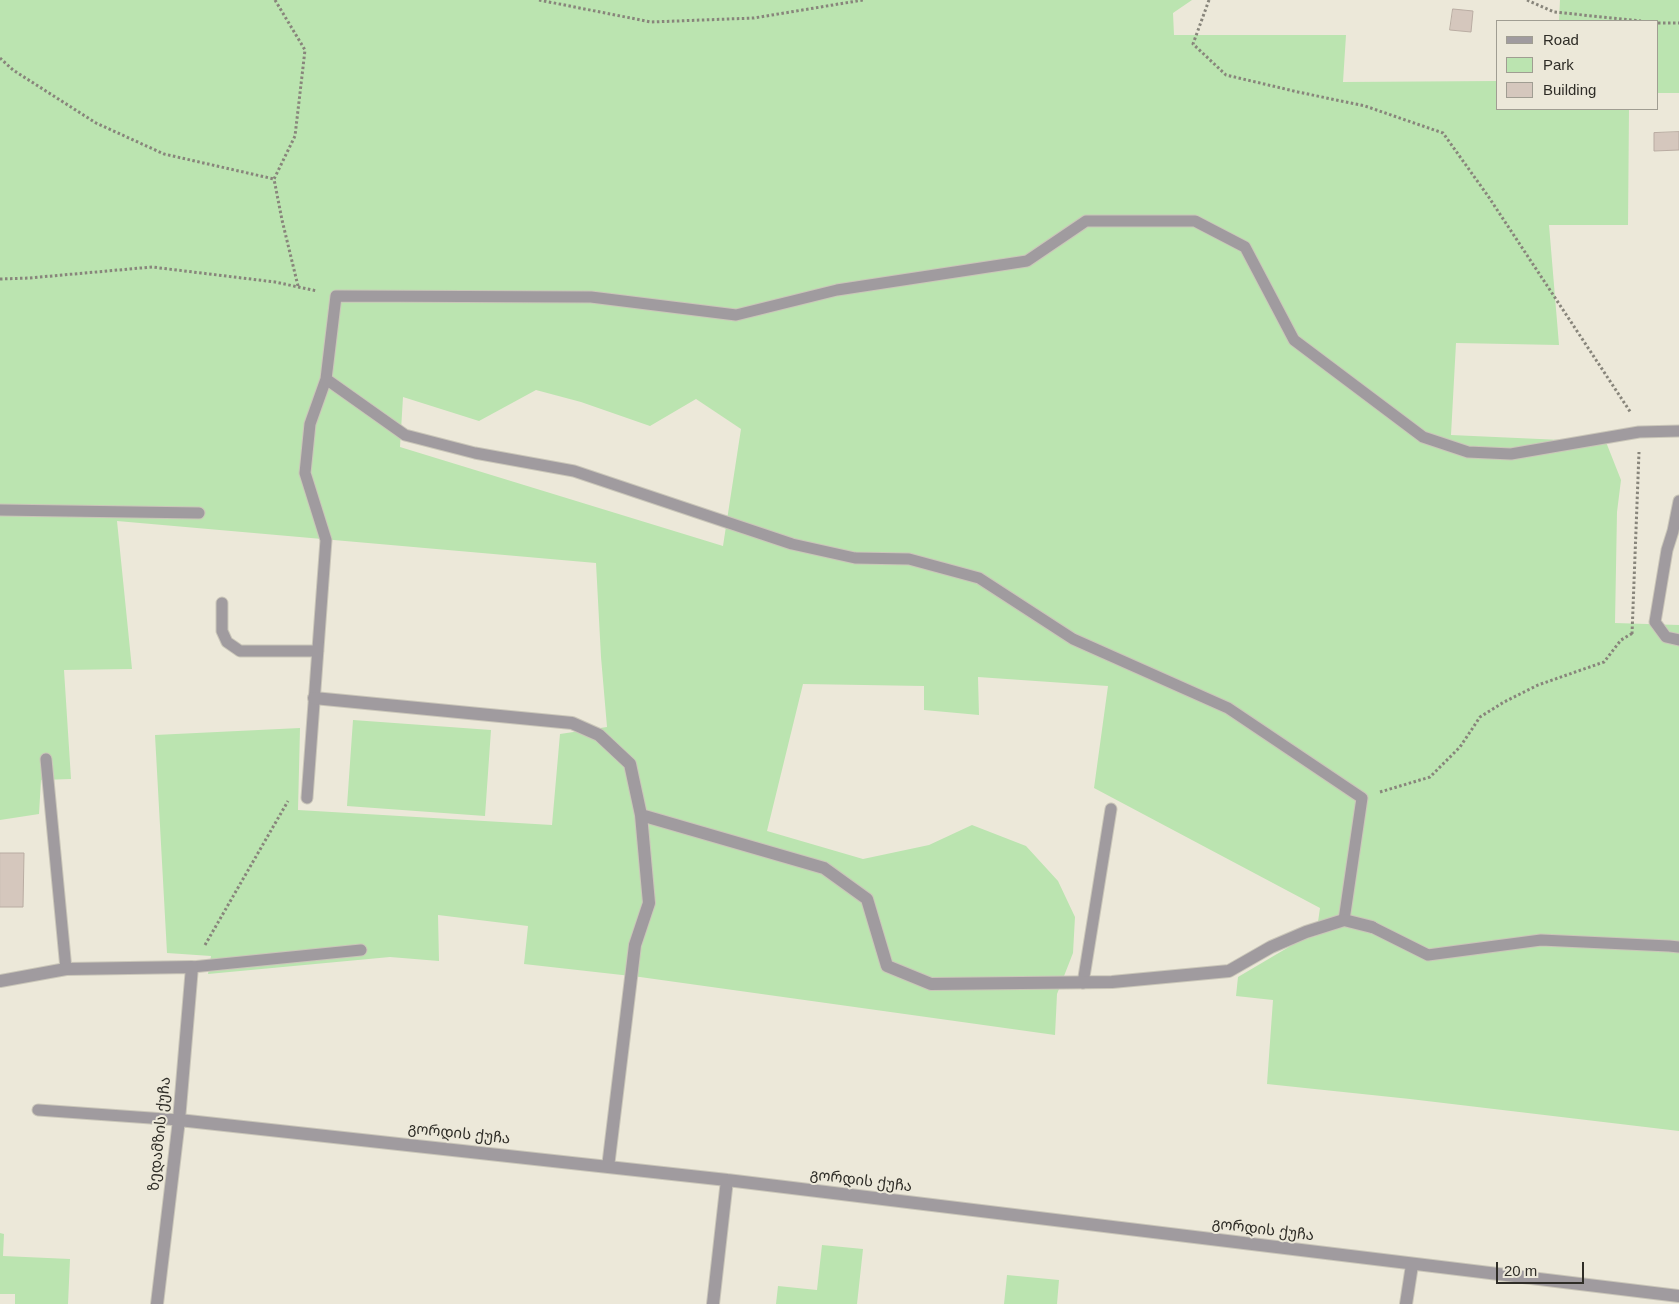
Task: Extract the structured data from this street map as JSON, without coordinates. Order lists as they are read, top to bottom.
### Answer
{
  "streets": {
    "street": ["ზედამზის ქუჩა", "გორდის ქუჩა"]
  },
  "crossings": [
    ["ზედამზის ქუჩა", "გორდის ქუჩა"]
  ],
  "legend": ["Road", "Park", "Building"],
  "scale_bar": "20 m"
}
